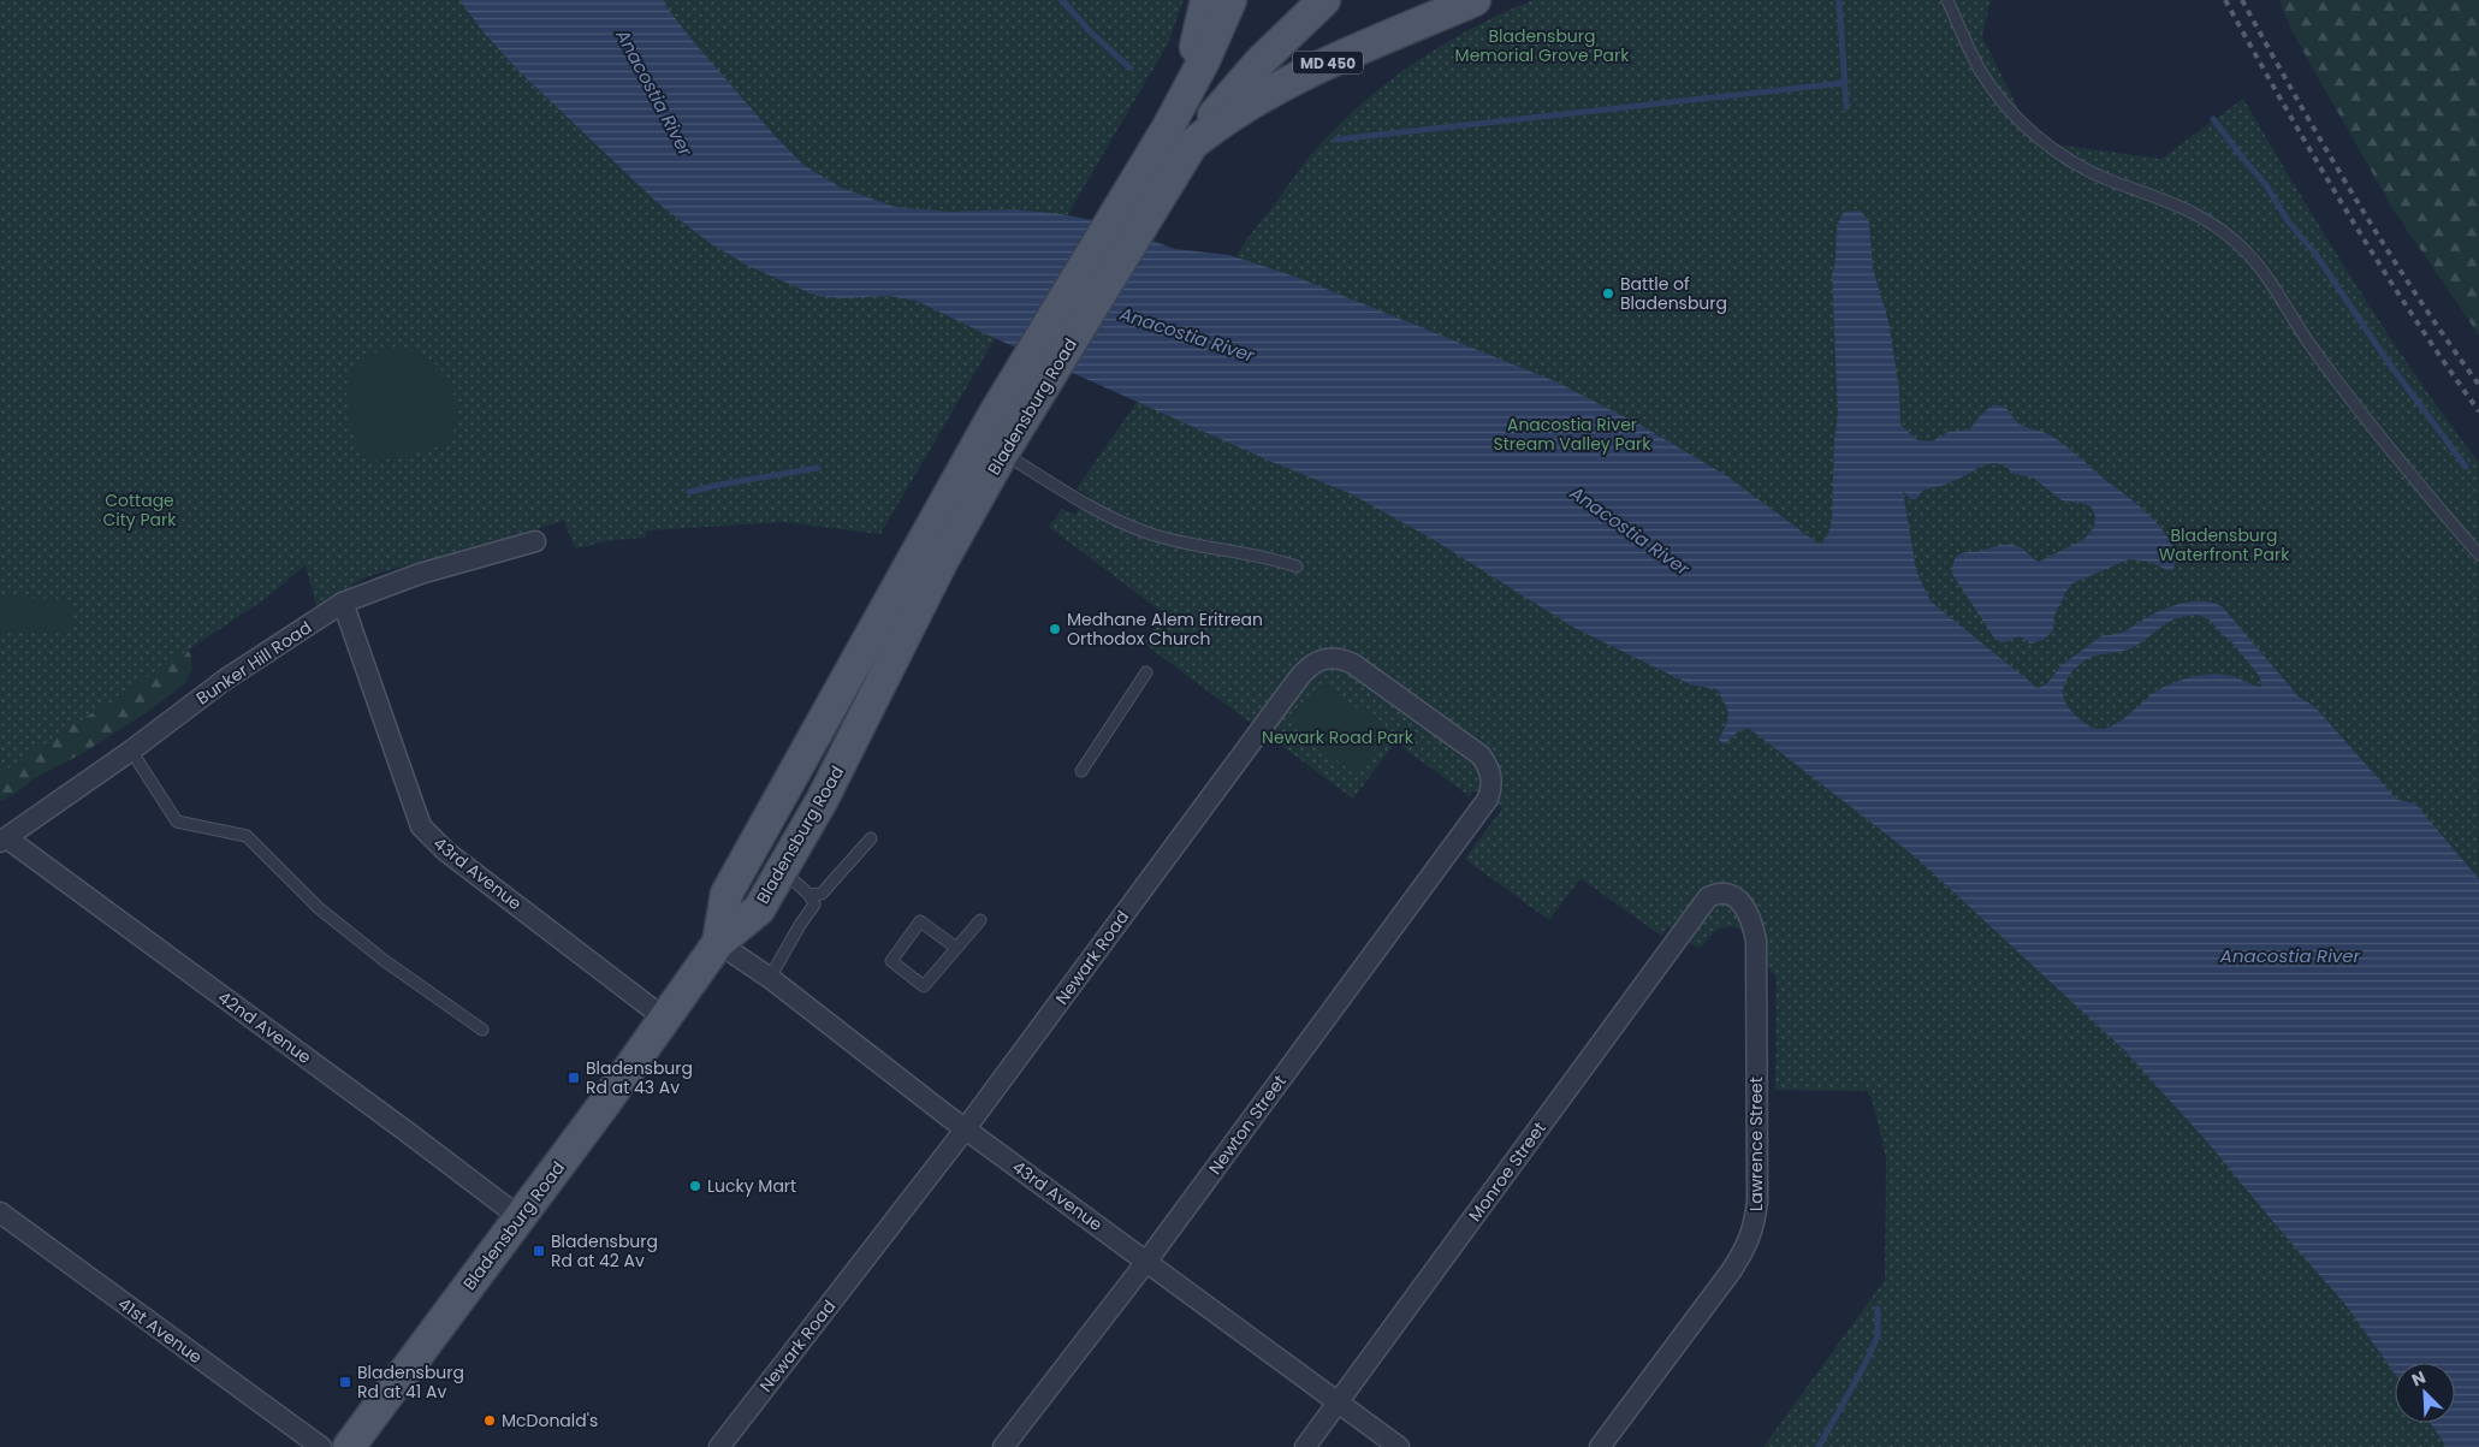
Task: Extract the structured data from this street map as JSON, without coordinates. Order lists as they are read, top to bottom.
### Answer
{
  "streets": {
    "main road": ["MD 450", "Bladensburg Road"],
    "street": [
      "Bunker Hill Road",
      "43rd Avenue",
      "Newark Road",
      "42nd Avenue",
      "Newton Street",
      "Lawrence Street",
      "Monroe Street",
      "41st Avenue"
    ]
  },
  "crossings": [
    ["Bladensburg Road", "43rd Avenue"],
    ["Bladensburg Road", "42nd Avenue"],
    ["Bunker Hill Road", "43rd Avenue"],
    ["Bunker Hill Road", "42nd Avenue"],
    ["43rd Avenue", "Newark Road"],
    ["43rd Avenue", "Newton Street"],
    ["43rd Avenue", "Monroe Street"],
    ["Newark Road", "Newton Street"],
    ["Lawrence Street", "Monroe Street"]
  ],
  "water": ["Anacostia River"],
  "parks": [
    "Bladensburg Memorial Grove Park",
    "Anacostia River Stream Valley Park",
    "Cottage City Park",
    "Bladensburg Waterfront Park",
    "Newark Road Park"
  ],
  "places": {
    "other": [
      "Battle of Bladensburg",
      "Medhane Alem Eritrean Orthodox Church",
      "Lucky Mart",
      "McDonald's"
    ],
    "transit": ["Bladensburg Rd at 43 Av", "Bladensburg Rd at 42 Av", "Bladensburg Rd at 41 Av"]
  },
  "north": "top left"
}
